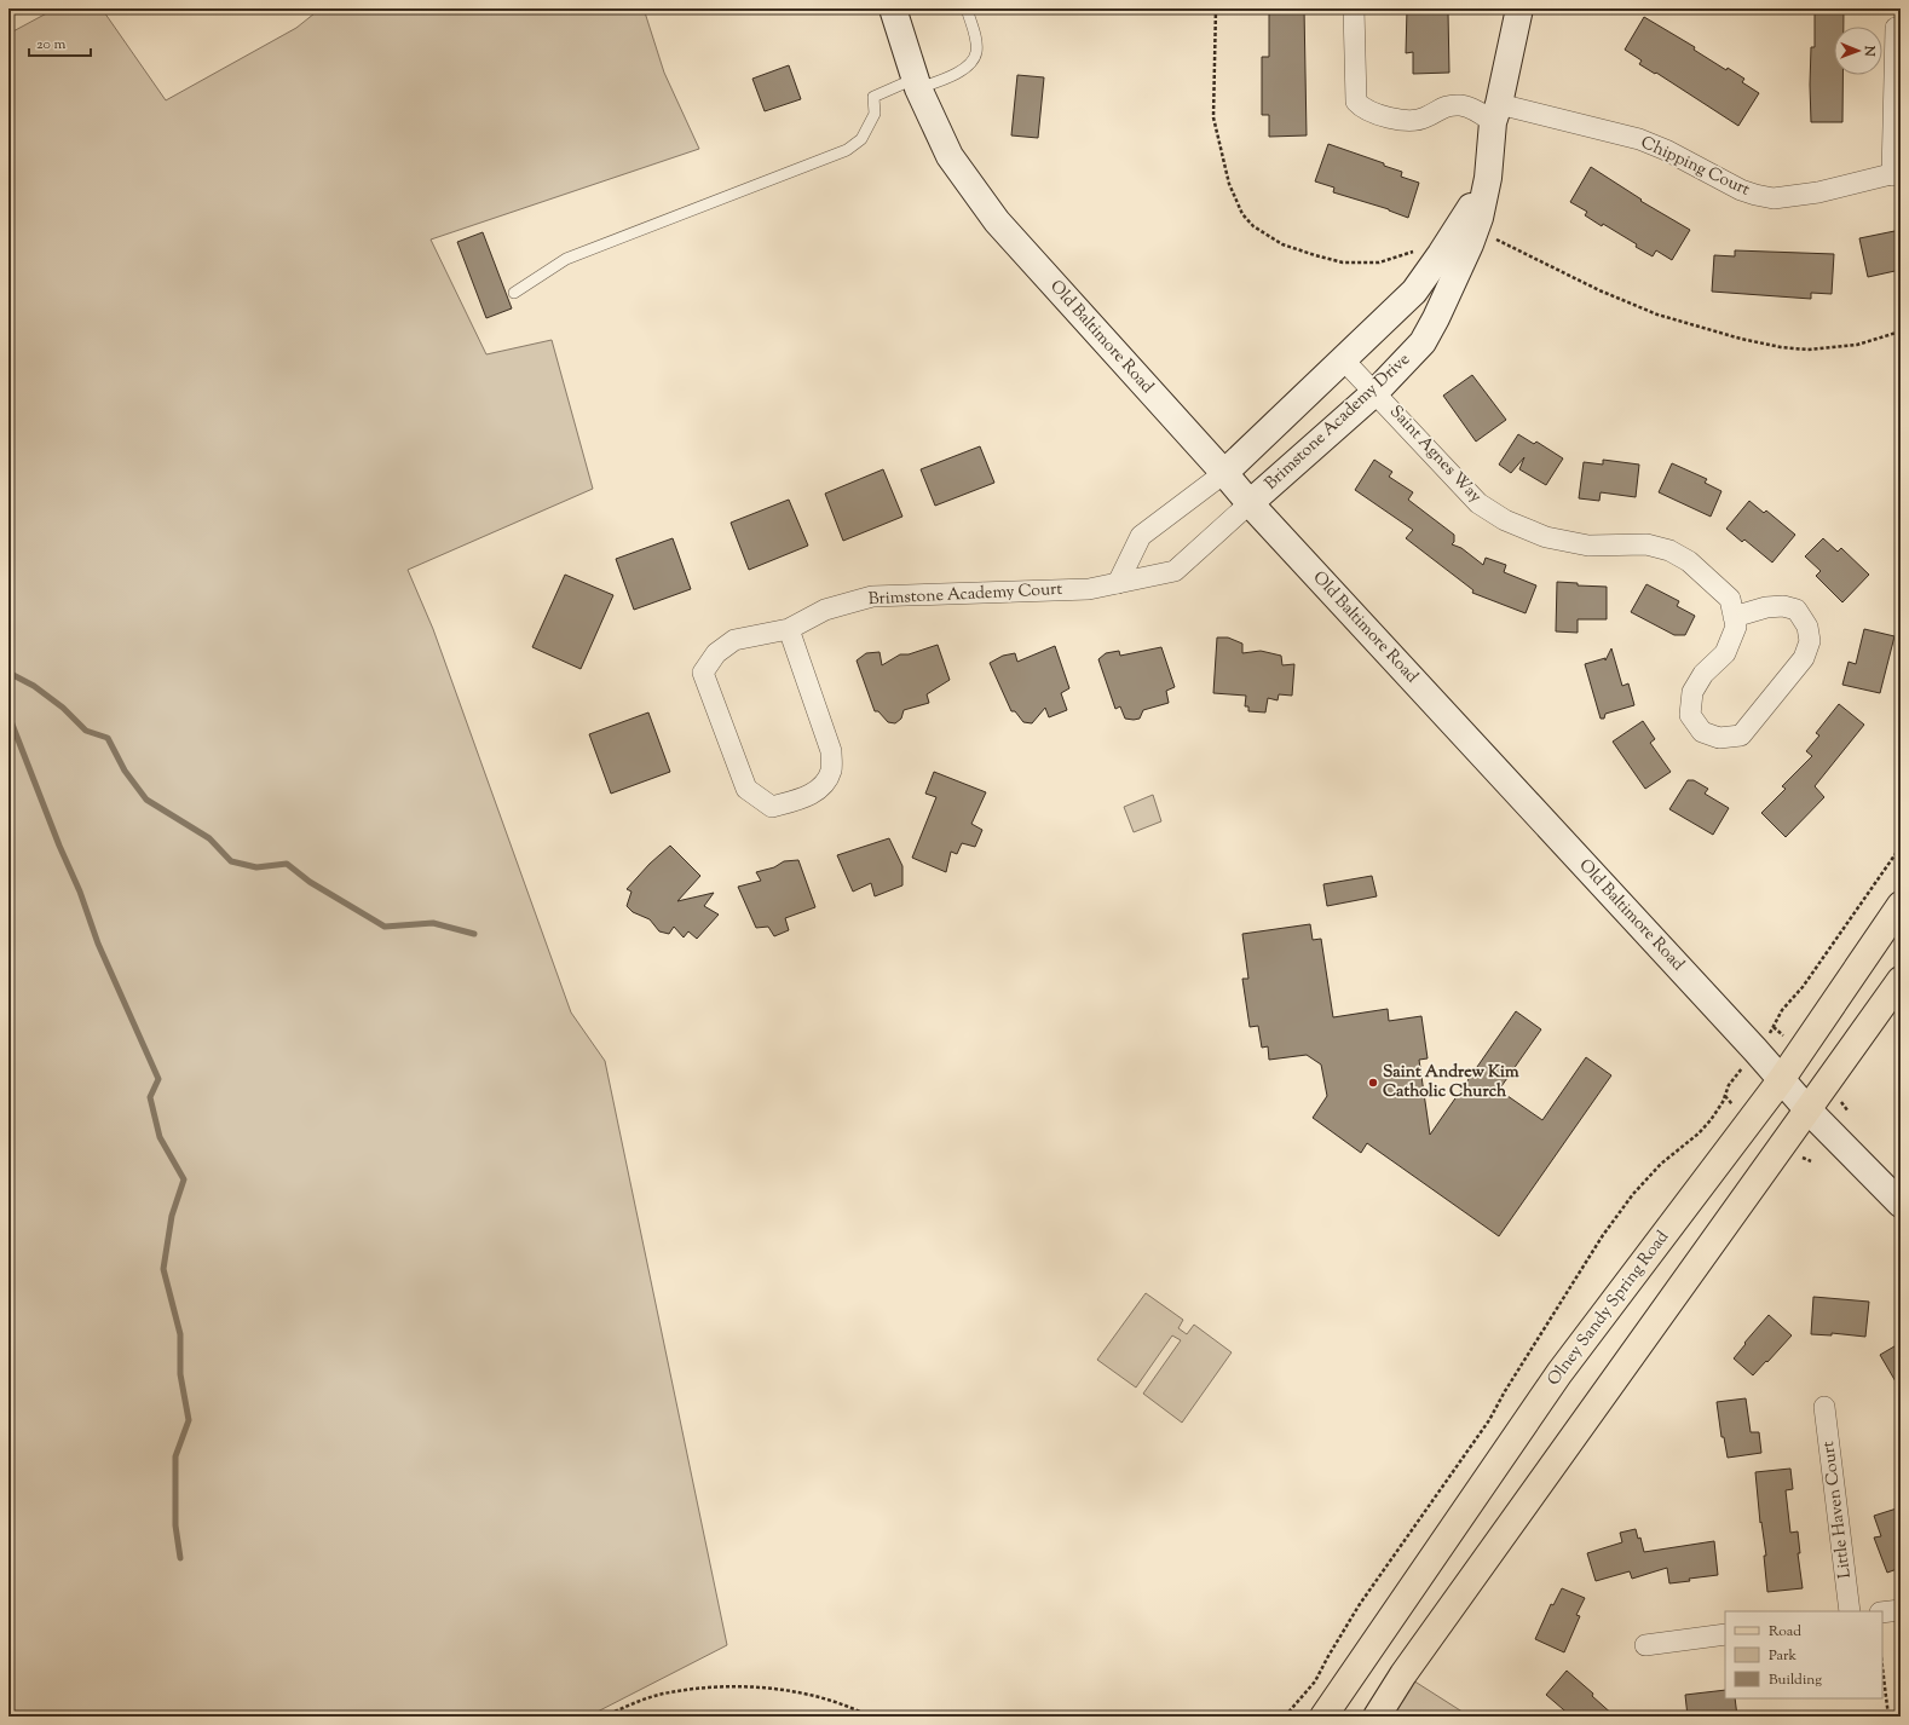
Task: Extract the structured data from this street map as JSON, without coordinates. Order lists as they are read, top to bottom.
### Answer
{
  "streets": {
    "main road": ["Olney Sandy Spring Road"],
    "street": [
      "Chipping Court",
      "Old Baltimore Road",
      "Brimstone Academy Drive",
      "Saint Agnes Way",
      "Brimstone Academy Court",
      "Little Haven Court"
    ]
  },
  "crossings": [
    ["Chipping Court", "Brimstone Academy Drive"],
    ["Old Baltimore Road", "Brimstone Academy Drive"],
    ["Old Baltimore Road", "Brimstone Academy Court"],
    ["Old Baltimore Road", "Olney Sandy Spring Road"],
    ["Brimstone Academy Drive", "Saint Agnes Way"],
    ["Brimstone Academy Drive", "Brimstone Academy Court"]
  ],
  "places": ["Saint Andrew Kim Catholic Church"],
  "legend": ["Road", "Park", "Building"],
  "scale_bar": "20 m",
  "north": "right"
}
